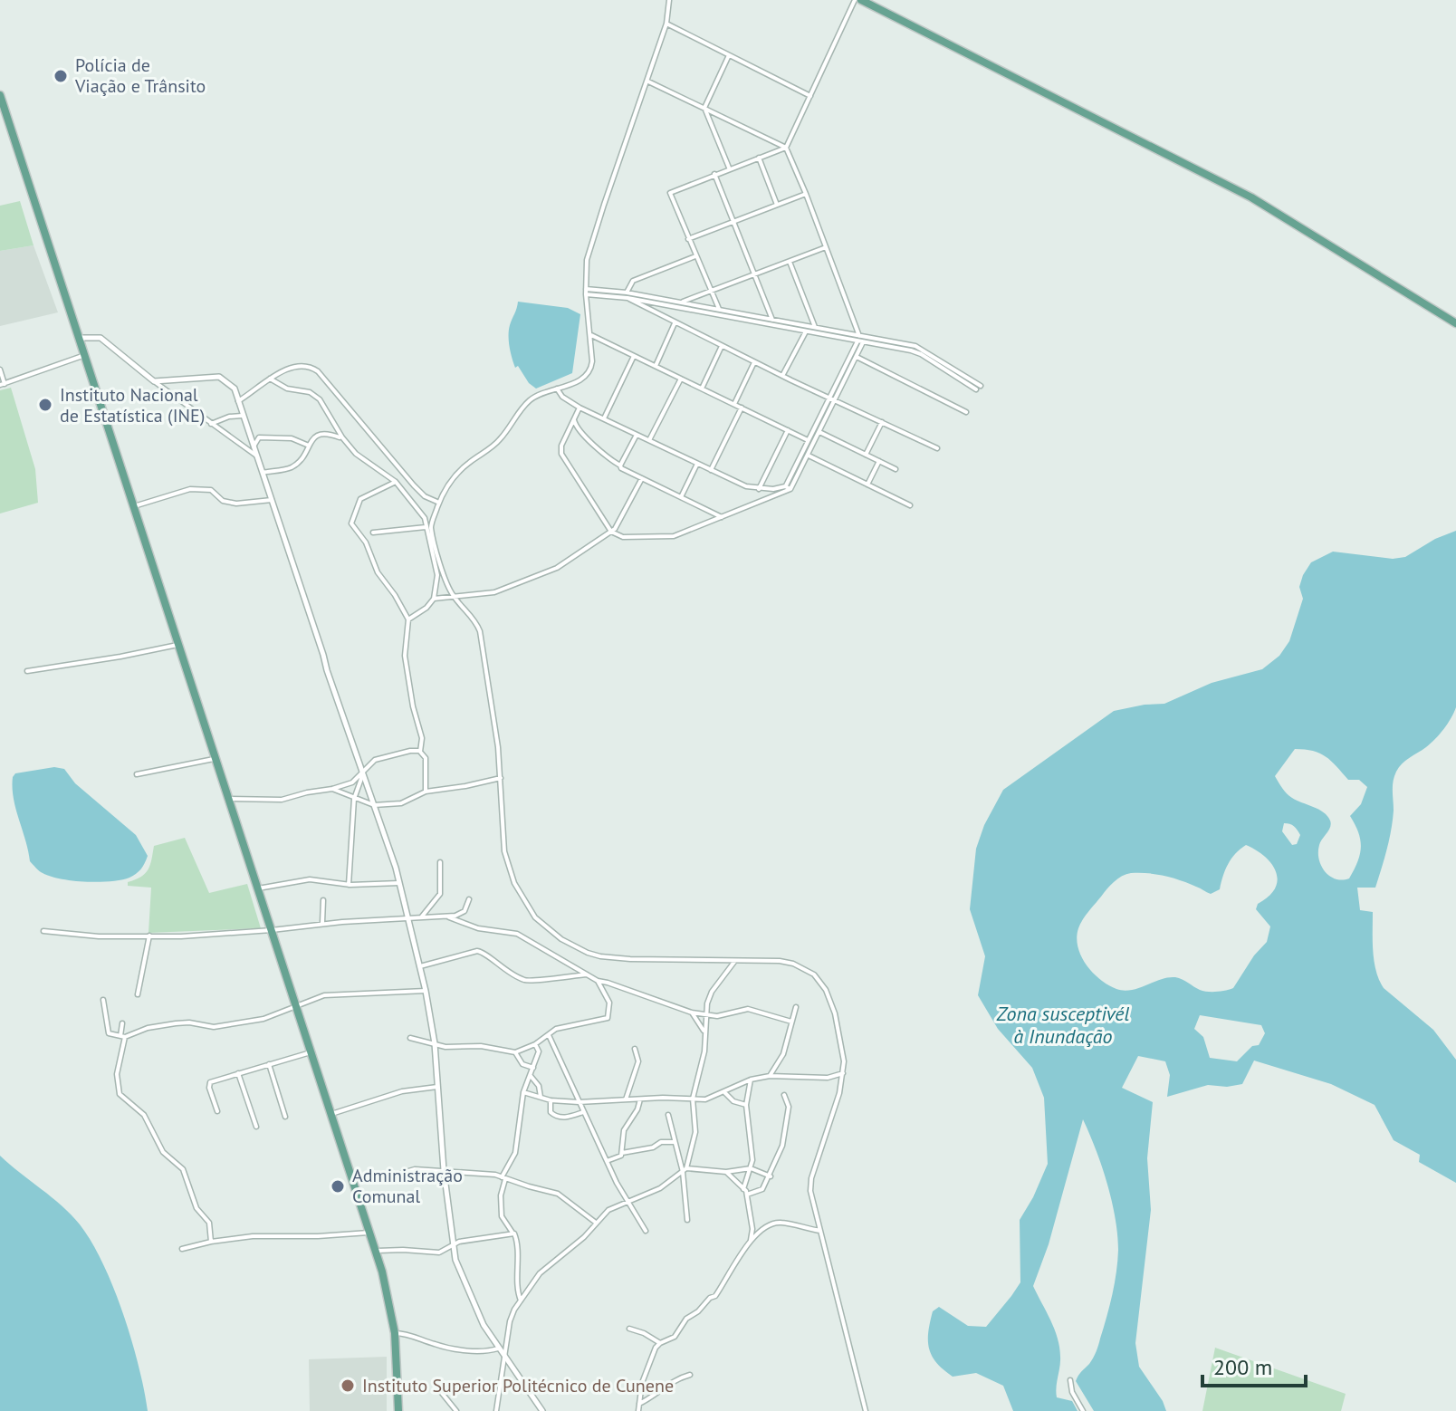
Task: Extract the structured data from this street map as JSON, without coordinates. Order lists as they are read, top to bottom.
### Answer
{
  "water": ["Zona susceptivél à Inundação"],
  "places": [
    "Polícia de Viação e Trânsito",
    "Instituto Nacional de Estatística (INE)",
    "Administração Comunal",
    "Instituto Superior Politécnico de Cunene"
  ],
  "scale_bar": "200 m"
}
